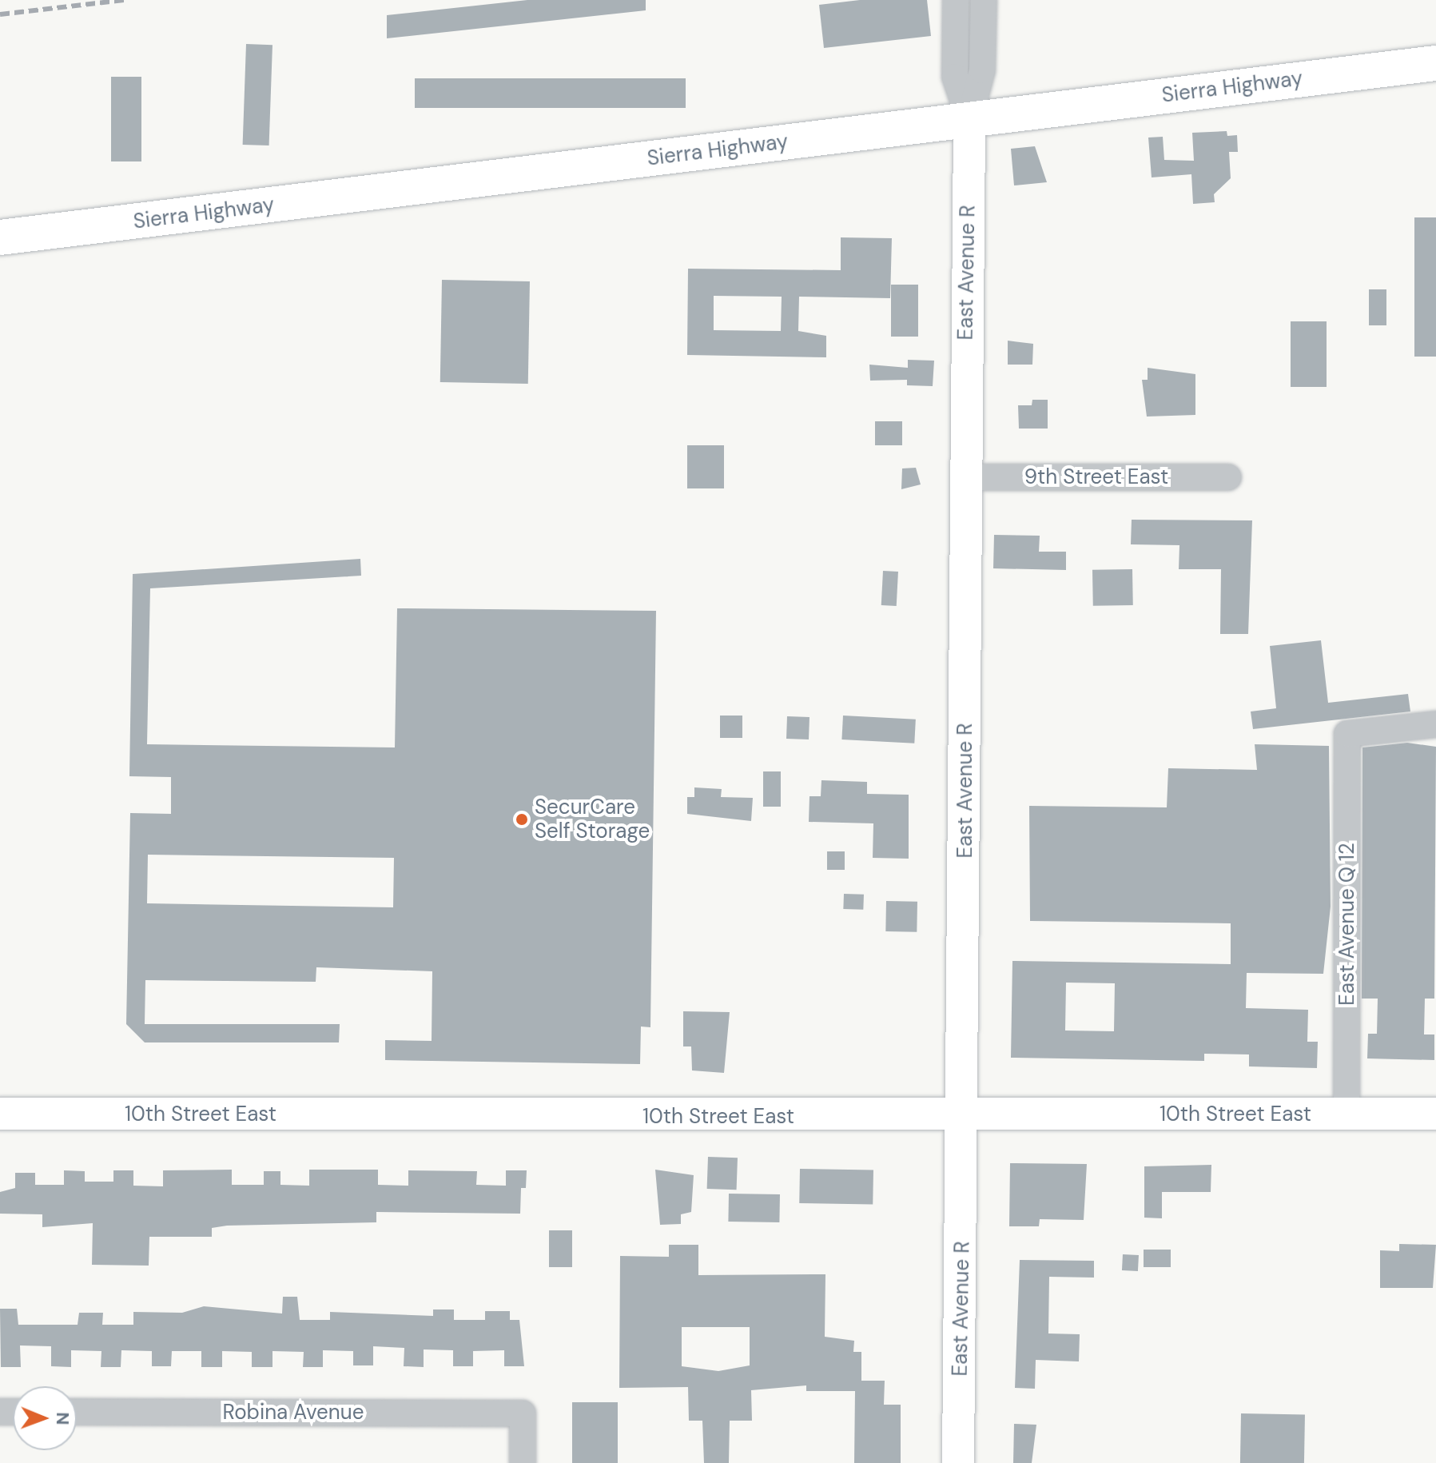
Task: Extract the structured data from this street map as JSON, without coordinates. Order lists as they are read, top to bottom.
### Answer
{
  "streets": {
    "highway": ["Sierra Highway"],
    "main road": ["East Avenue R", "10th Street East"],
    "street": ["9th Street East", "East Avenue Q 12", "Robina Avenue"]
  },
  "crossings": [
    ["Sierra Highway", "East Avenue R"],
    ["East Avenue R", "9th Street East"],
    ["East Avenue R", "10th Street East"],
    ["East Avenue Q 12", "10th Street East"]
  ],
  "places": ["SecurCare Self Storage"],
  "north": "right"
}
